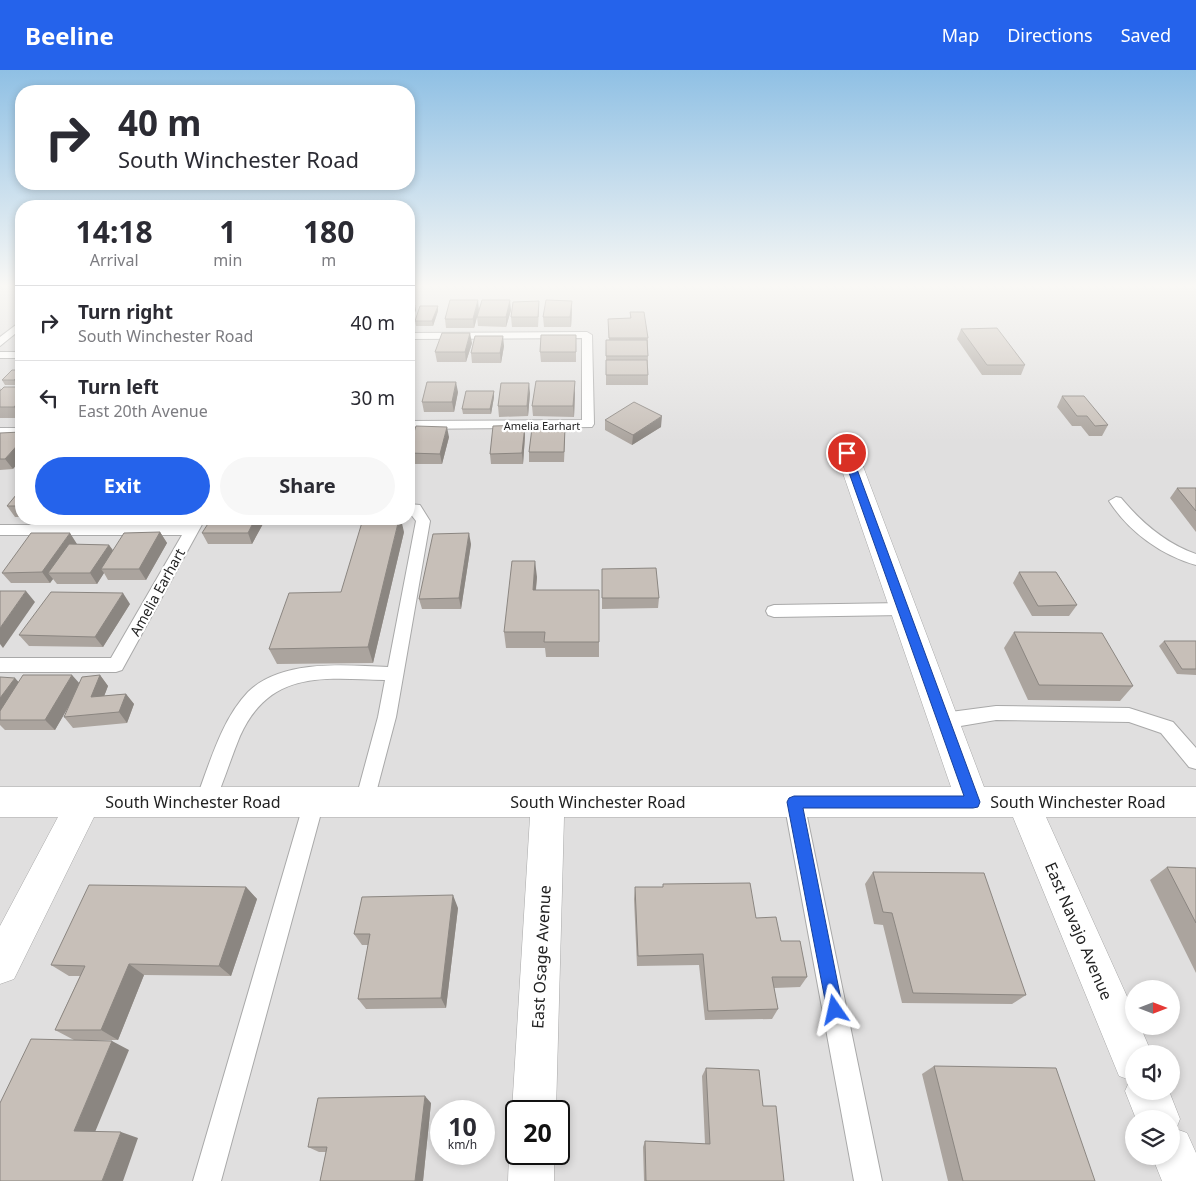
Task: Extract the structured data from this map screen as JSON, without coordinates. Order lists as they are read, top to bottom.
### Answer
{
  "streets": {
    "street": ["South Winchester Road", "East Navajo Avenue", "East Osage Avenue"],
    "lane": ["Amelia Earhart"]
  },
  "crossings": [
    ["South Winchester Road", "East Navajo Avenue"],
    ["South Winchester Road", "East Osage Avenue"]
  ],
  "north": "right",
  "page": {
    "header": "Beeline",
    "nav": ["Map", "Directions", "Saved"],
    "turn": ["40 m", "South Winchester Road"],
    "eta": [
      "14:18",
      "Arrival",
      "1",
      "min",
      "180",
      "m"
    ],
    "list": [
      {
        "name": "Turn right",
        "note": "South Winchester Road",
        "value": "40 m"
      },
      {
        "name": "Turn left",
        "note": "East 20th Avenue",
        "value": "30 m"
      }
    ],
    "buttons": ["Exit", "Share"],
    "speed": "10 km/h",
    "limit": "20"
  }
}
